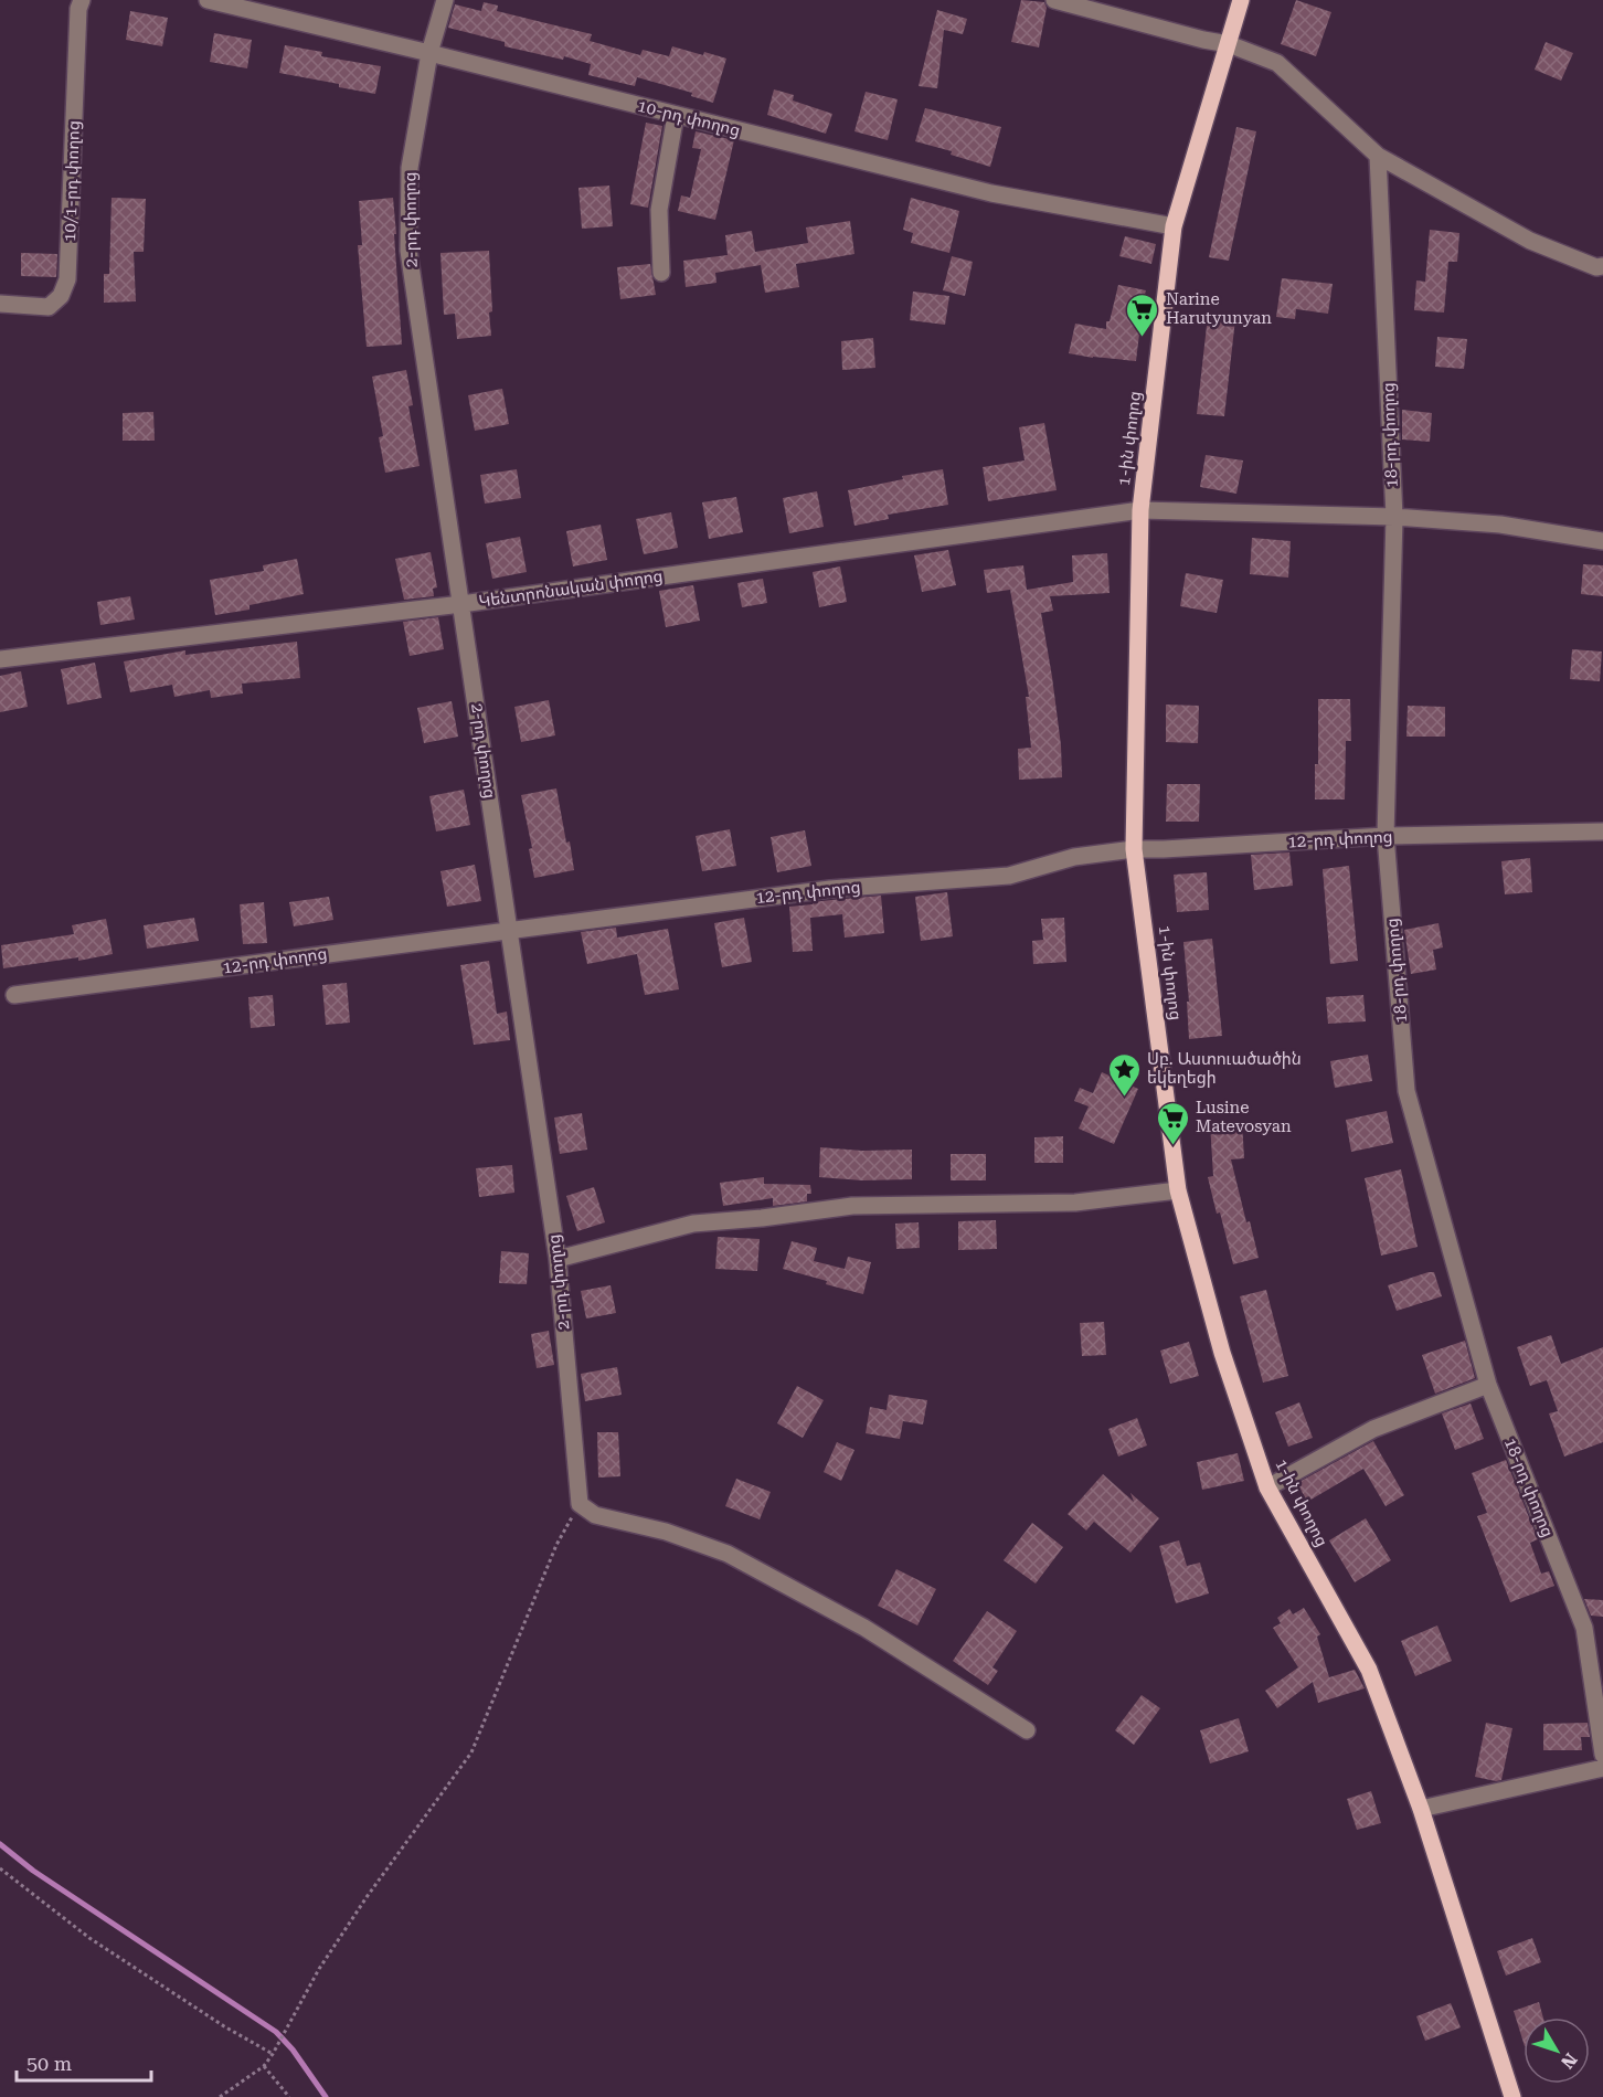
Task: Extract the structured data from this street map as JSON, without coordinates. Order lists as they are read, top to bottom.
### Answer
{
  "streets": {
    "main road": ["1-ին փողոց"],
    "street": [
      "10-րդ փողոց",
      "10/1-րդ փողոց",
      "2-րդ փողոց",
      "18-րդ փողոց",
      "Կենտրոնական փողոց",
      "12-րդ փողոց"
    ]
  },
  "crossings": [
    ["10-րդ փողոց", "2-րդ փողոց"],
    ["10-րդ փողոց", "1-ին փողոց"],
    ["2-րդ փողոց", "Կենտրոնական փողոց"],
    ["2-րդ փողոց", "12-րդ փողոց"],
    ["18-րդ փողոց", "Կենտրոնական փողոց"],
    ["18-րդ փողոց", "12-րդ փողոց"],
    ["1-ին փողոց", "Կենտրոնական փողոց"],
    ["1-ին փողոց", "12-րդ փողոց"]
  ],
  "places": {
    "supermarket": ["Narine Harutyunyan", "Lusine Matevosyan"],
    "place": ["Սբ. Աստուածածին եկեղեցի"]
  },
  "scale_bar": "50 m",
  "north": "bottom right"
}
